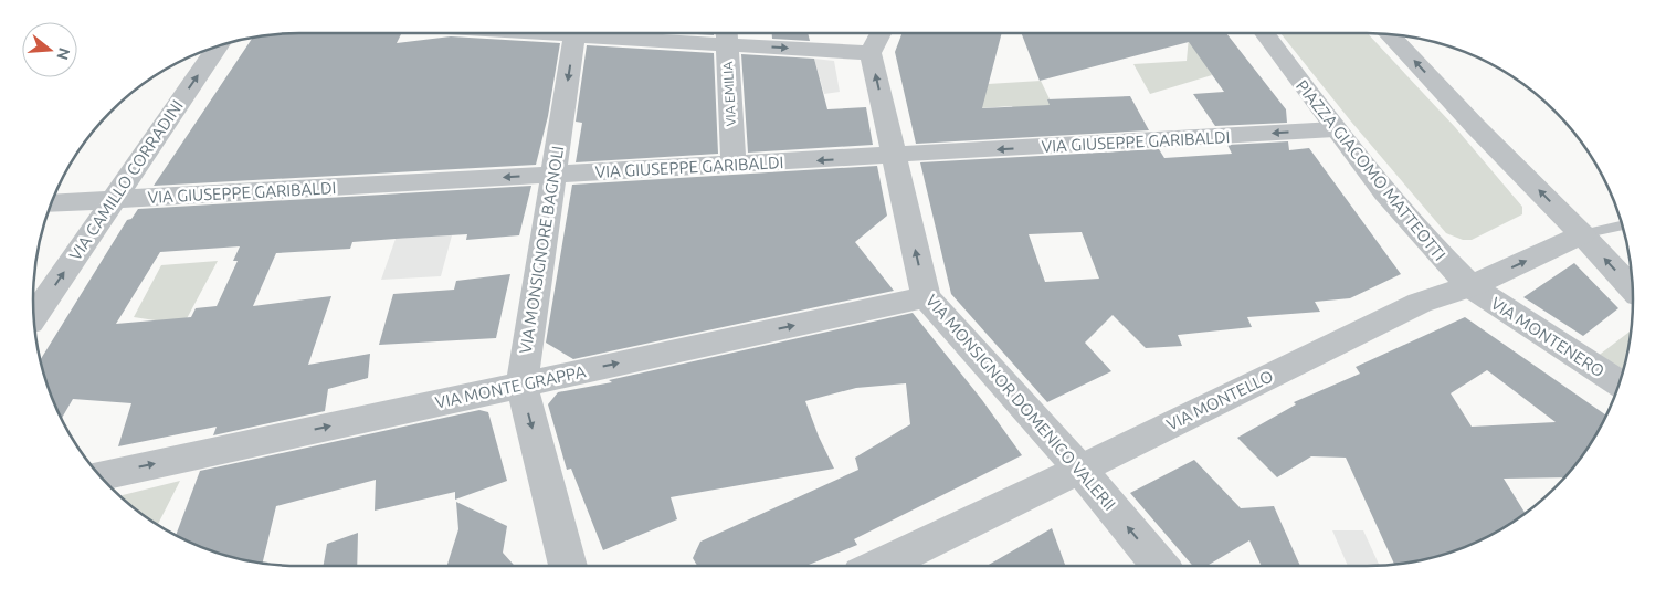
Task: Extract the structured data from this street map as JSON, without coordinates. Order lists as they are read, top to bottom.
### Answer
{
  "streets": {
    "street": [
      "VIA EMILIA",
      "VIA GIUSEPPE GARIBALDI",
      "PIAZZA GIACOMO MATTEOTTI",
      "VIA CAMILLO CORRADINI",
      "VIA MONSIGNORE BAGNOLI",
      "VIA MONTENERO",
      "VIA MONTE GRAPPA",
      "VIA MONTELLO",
      "VIA MONSIGNOR DOMENICO VALERII"
    ]
  },
  "crossings": [
    ["VIA EMILIA", "VIA GIUSEPPE GARIBALDI"],
    ["VIA GIUSEPPE GARIBALDI", "PIAZZA GIACOMO MATTEOTTI"],
    ["VIA GIUSEPPE GARIBALDI", "VIA CAMILLO CORRADINI"],
    ["VIA GIUSEPPE GARIBALDI", "VIA MONSIGNORE BAGNOLI"],
    ["VIA GIUSEPPE GARIBALDI", "VIA MONSIGNOR DOMENICO VALERII"],
    ["PIAZZA GIACOMO MATTEOTTI", "VIA MONTENERO"],
    ["PIAZZA GIACOMO MATTEOTTI", "VIA MONTELLO"],
    ["VIA MONSIGNORE BAGNOLI", "VIA MONTE GRAPPA"],
    ["VIA MONTENERO", "VIA MONTELLO"],
    ["VIA MONTE GRAPPA", "VIA MONSIGNOR DOMENICO VALERII"],
    ["VIA MONTELLO", "VIA MONSIGNOR DOMENICO VALERII"]
  ],
  "one_way": [
    "VIA GIUSEPPE GARIBALDI",
    "VIA CAMILLO CORRADINI",
    "VIA MONSIGNORE BAGNOLI",
    "VIA MONTE GRAPPA",
    "VIA MONSIGNOR DOMENICO VALERII"
  ],
  "north": "right"
}
